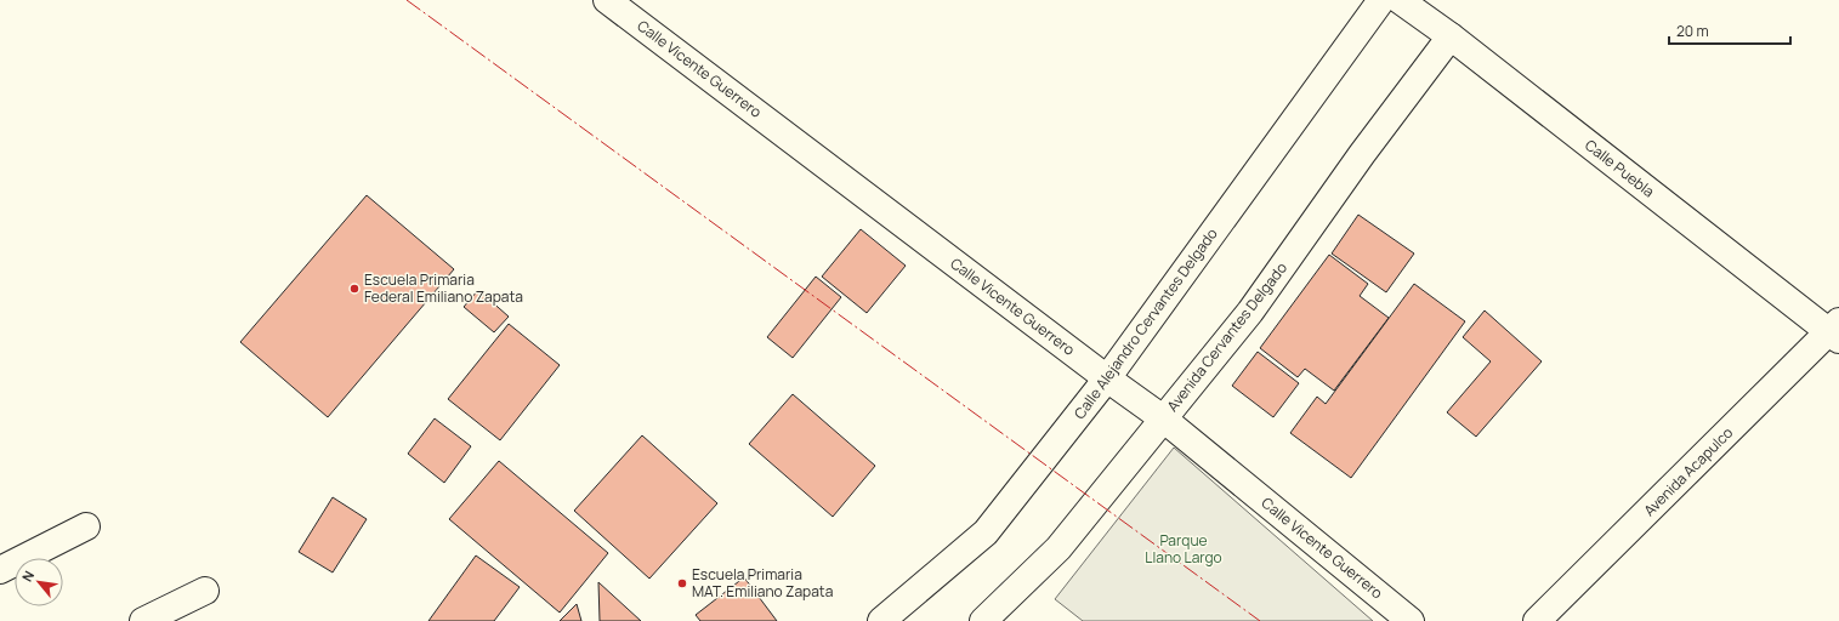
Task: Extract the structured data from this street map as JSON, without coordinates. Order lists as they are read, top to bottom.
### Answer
{
  "streets": {
    "street": [
      "Calle Vicente Guerrero",
      "Calle Puebla",
      "Calle Alejandro Cervantes Delgado",
      "Avenida Cervantes Delgado",
      "Avenida Acapulco"
    ]
  },
  "crossings": [
    ["Calle Vicente Guerrero", "Calle Alejandro Cervantes Delgado"],
    ["Calle Vicente Guerrero", "Avenida Cervantes Delgado"],
    ["Calle Puebla", "Avenida Cervantes Delgado"],
    ["Calle Puebla", "Avenida Acapulco"]
  ],
  "parks": ["Parque Llano Largo"],
  "places": ["Escuela Primaria Federal Emiliano Zapata", "Escuela Primaria MAT. Emiliano Zapata"],
  "scale_bar": "20 m",
  "north": "top left"
}
